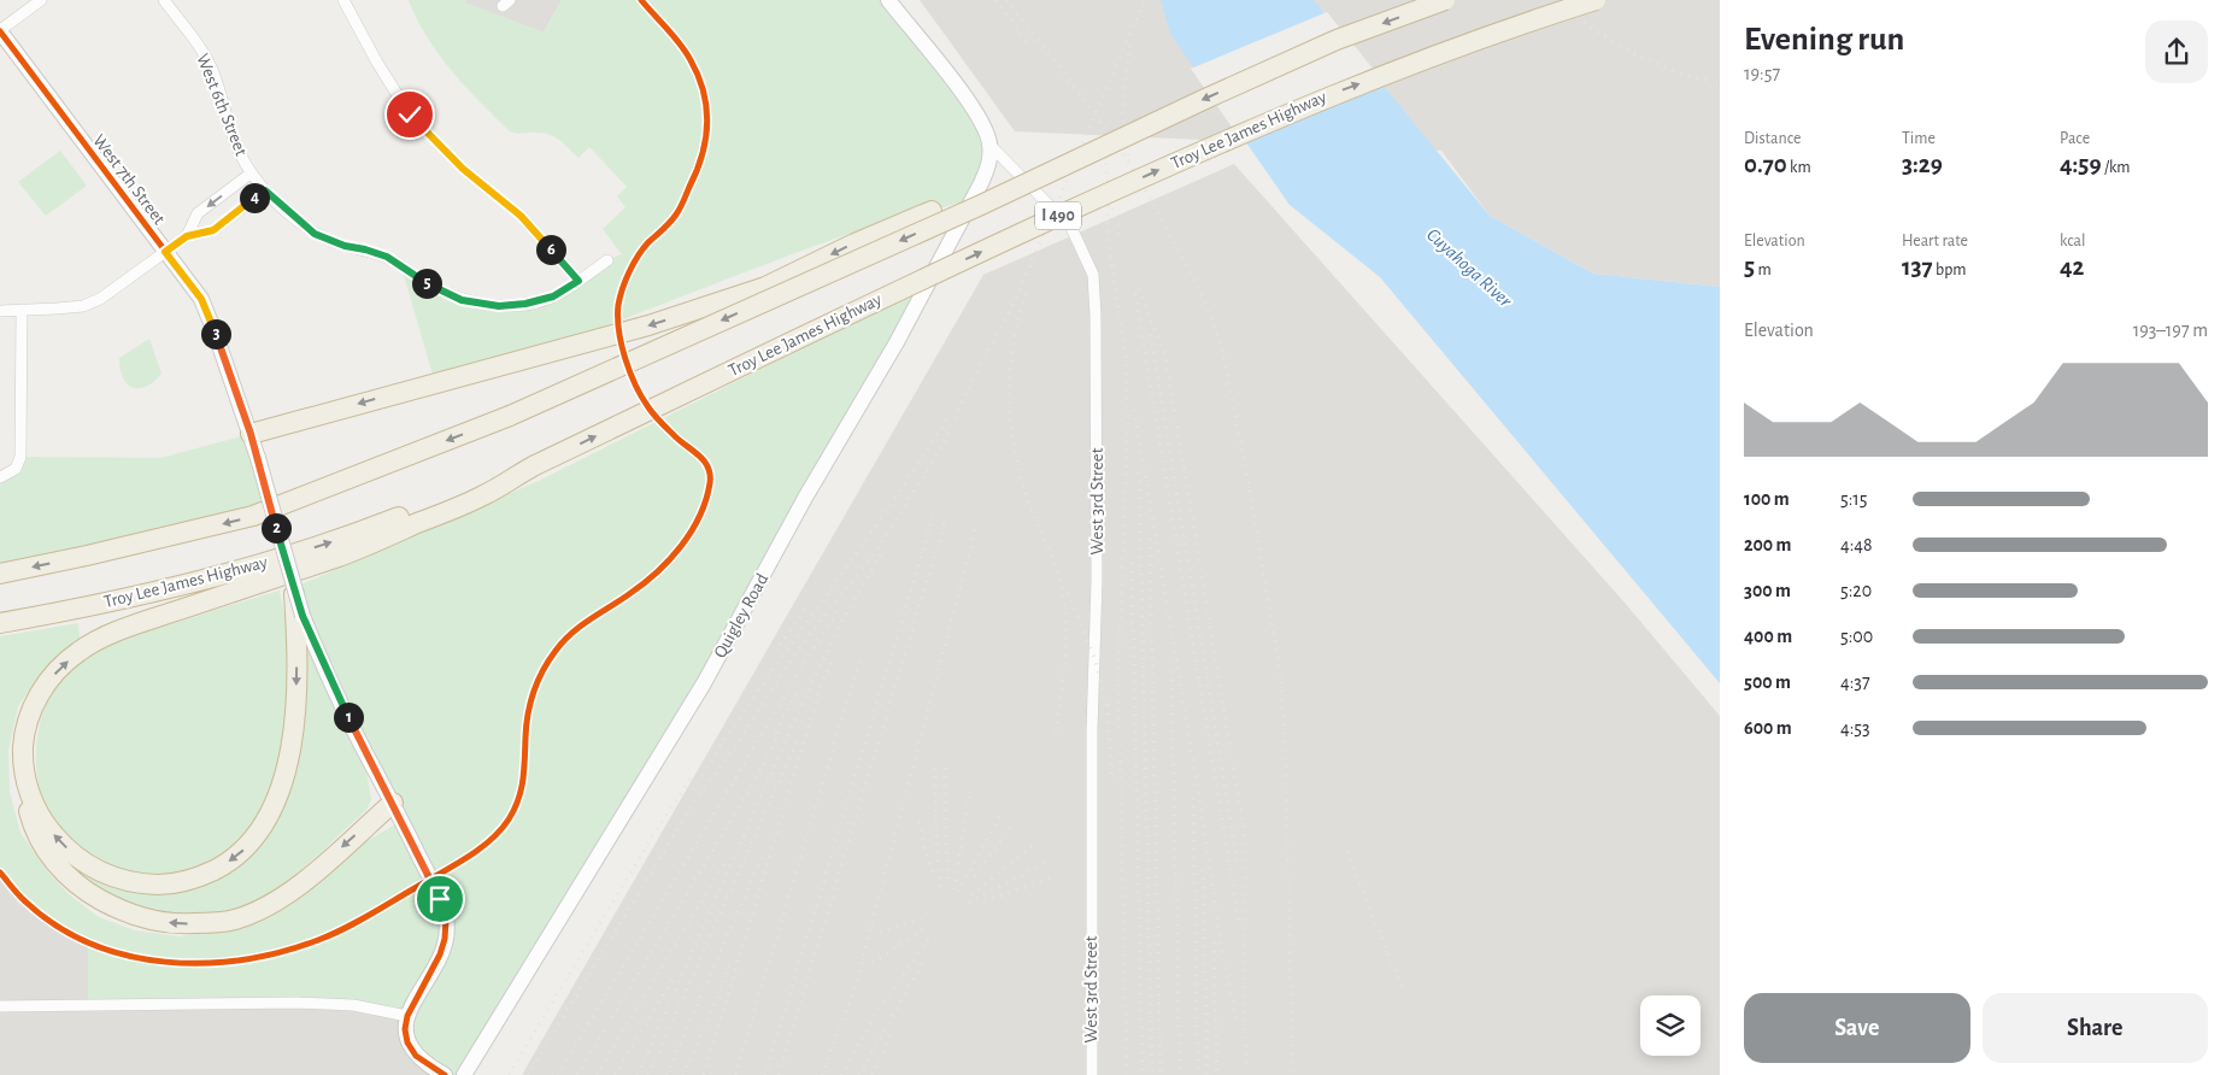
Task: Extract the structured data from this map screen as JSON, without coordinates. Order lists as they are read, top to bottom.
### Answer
{
  "streets": {
    "highway": ["Troy Lee James Highway", "I 490"],
    "street": [
      "West 6th Street",
      "West 7th Street",
      "West 3rd Street",
      "Quigley Road"
    ]
  },
  "crossings": [
    ["West 3rd Street", "Quigley Road"]
  ],
  "water": ["Cuyahoga River"],
  "page": {
    "heading": ["Evening run", "19:57"],
    "stats": [
      ["Distance", "0.70 km"],
      ["Time", "3:29"],
      ["Pace", "4:59 /km"],
      ["Elevation", "5 m"],
      ["Heart rate", "137 bpm"],
      ["kcal", "42"]
    ],
    "pins": [
      "4",
      "6",
      "5",
      "3",
      "2",
      "1"
    ],
    "chart": ["Elevation", "193–197 m"],
    "list": [
      {
        "name": "100 m",
        "note": "5:15"
      },
      {
        "name": "200 m",
        "note": "4:48"
      },
      {
        "name": "300 m",
        "note": "5:20"
      },
      {
        "name": "400 m",
        "note": "5:00"
      },
      {
        "name": "500 m",
        "note": "4:37"
      },
      {
        "name": "600 m",
        "note": "4:53"
      }
    ],
    "buttons": ["Save", "Share"]
  }
}
